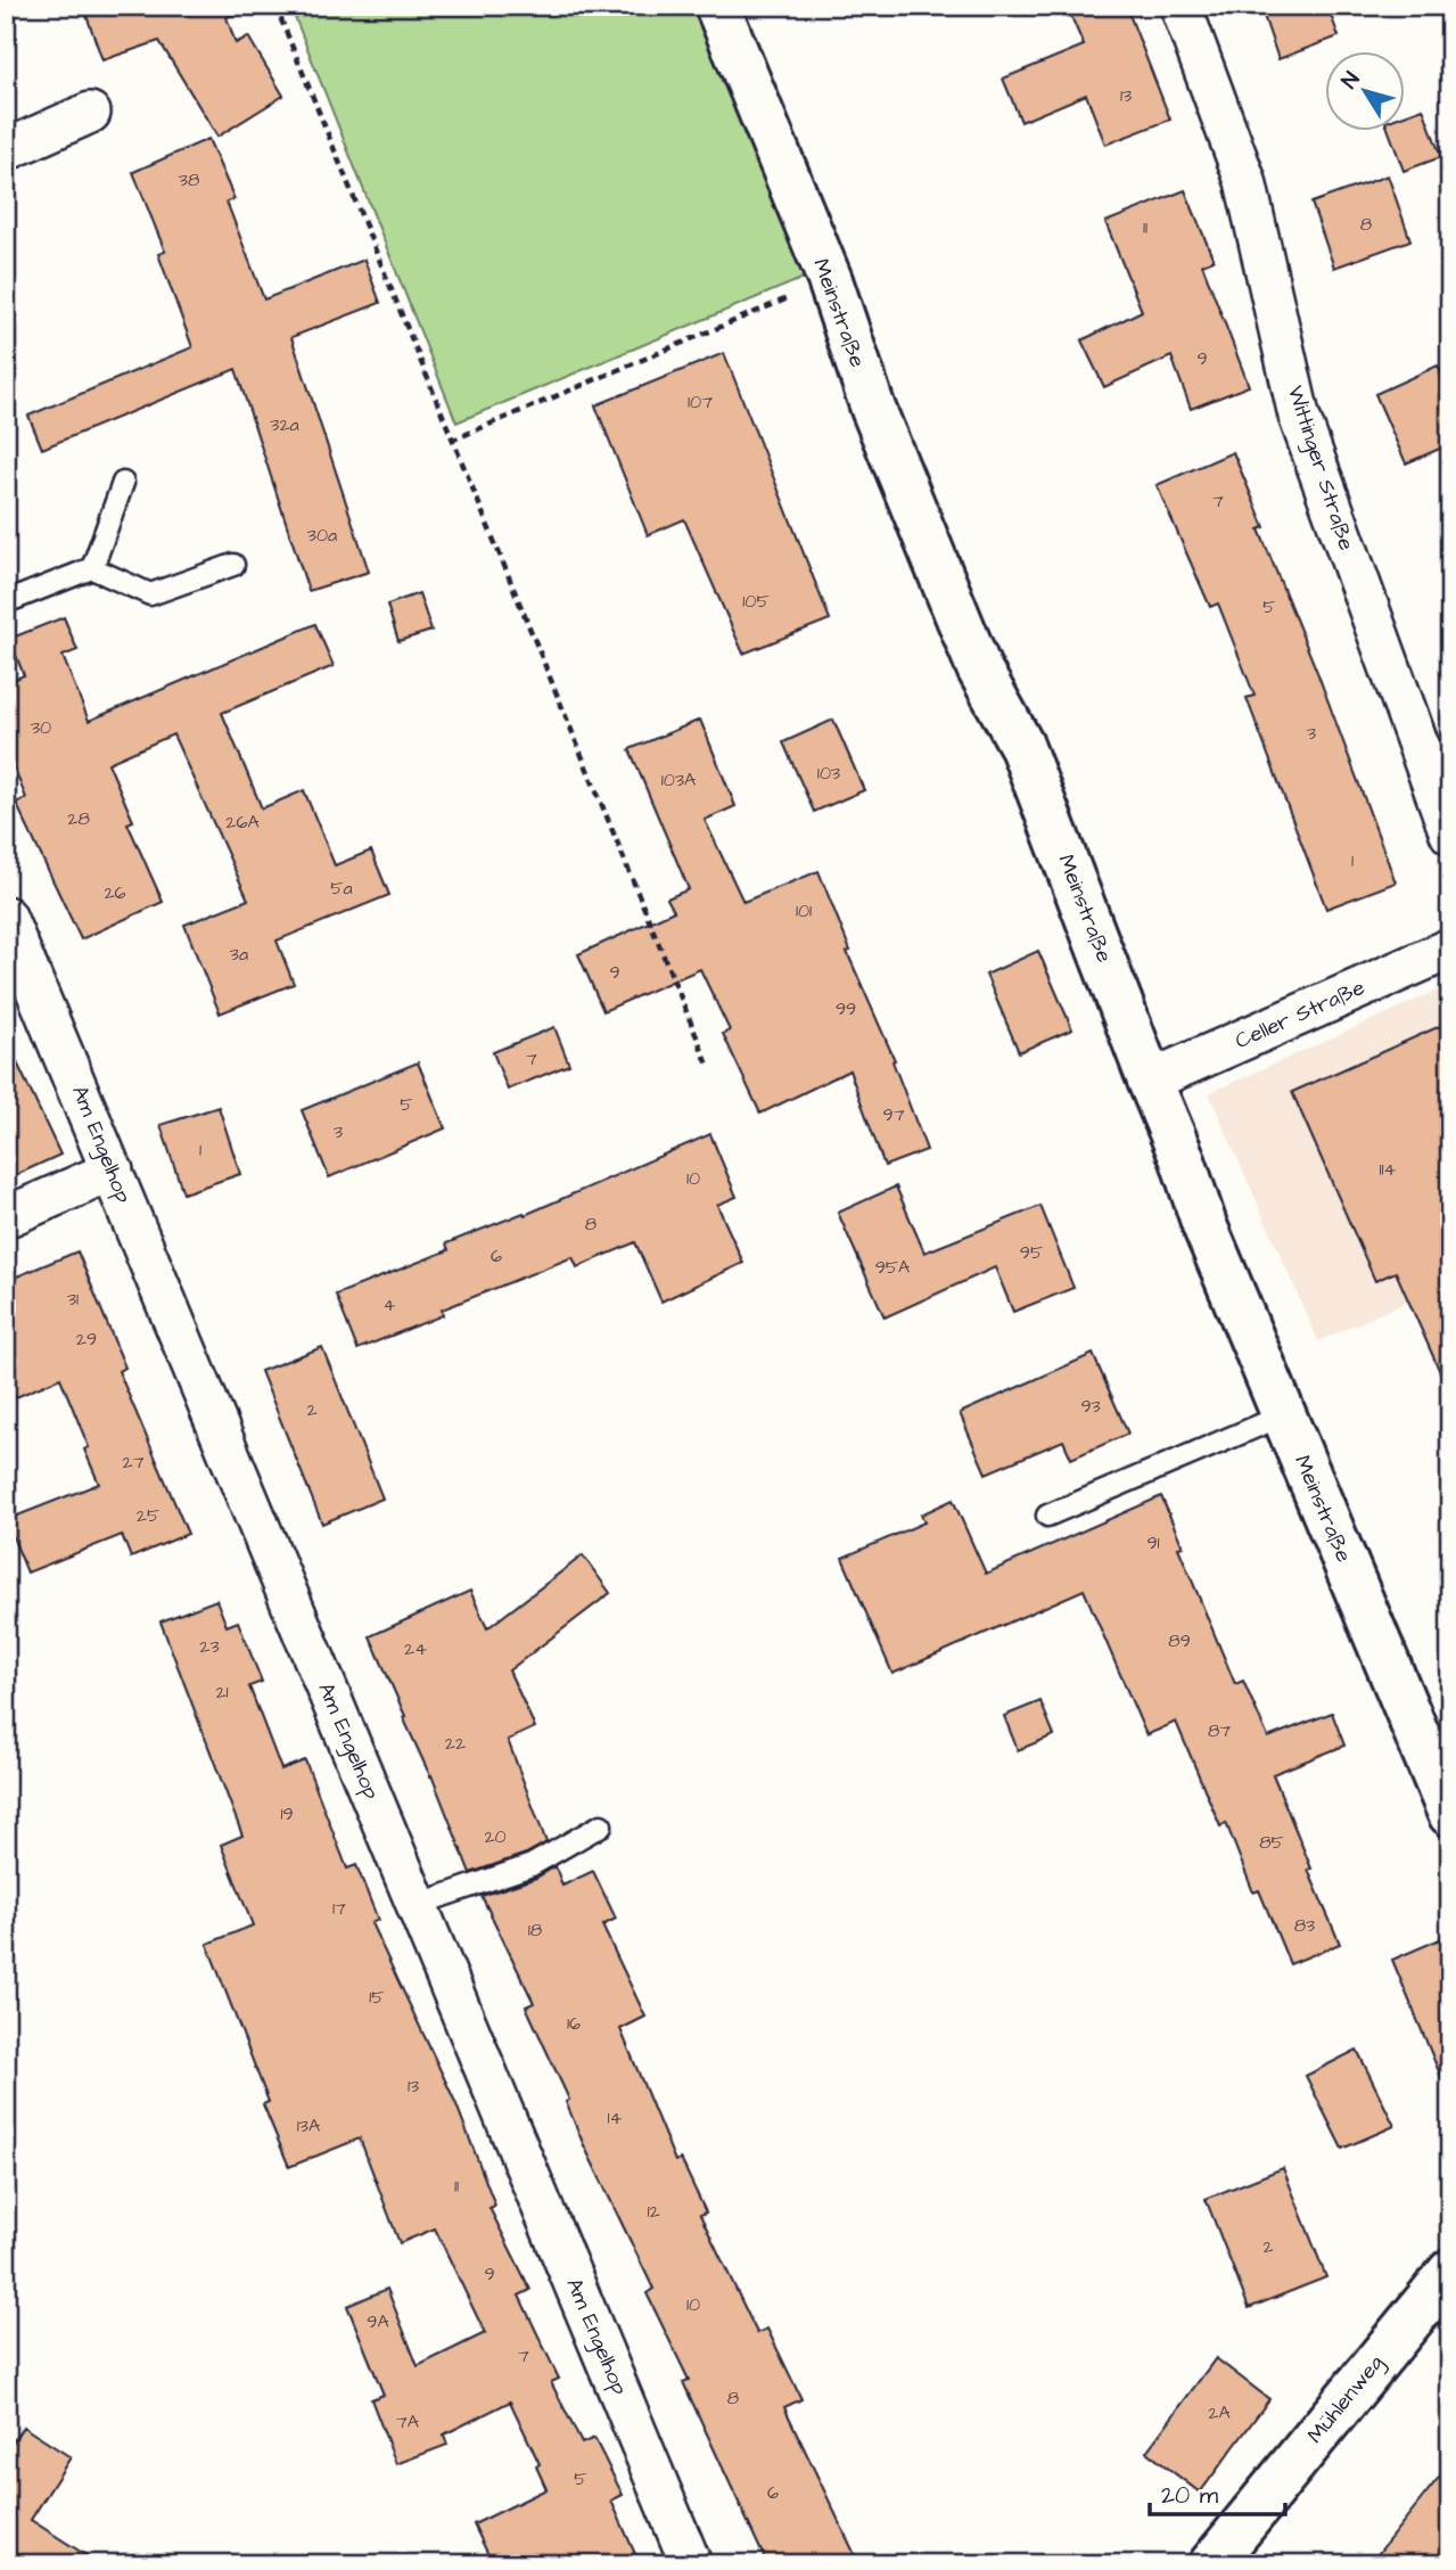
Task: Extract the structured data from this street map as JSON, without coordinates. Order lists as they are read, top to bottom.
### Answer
{
  "streets": {
    "street": [
      "Meinstraße",
      "Wittinger Straße",
      "Celler Straße",
      "Am Engelhop",
      "Mühlenweg"
    ]
  },
  "crossings": [
    ["Meinstraße", "Celler Straße"]
  ],
  "house_numbers": [
    "13",
    "38",
    "8",
    "11",
    "9",
    "107",
    "32a",
    "7",
    "30a",
    "105",
    "5",
    "30",
    "3",
    "103",
    "103A",
    "28",
    "26A",
    "1",
    "5a",
    "26",
    "101",
    "3a",
    "9",
    "99",
    "7",
    "5",
    "97",
    "3",
    "1",
    "114",
    "10",
    "8",
    "95",
    "6",
    "95A",
    "31",
    "4",
    "29",
    "93",
    "2",
    "27",
    "25",
    "91",
    "89",
    "23",
    "24",
    "21",
    "87",
    "22",
    "19",
    "20",
    "85",
    "17",
    "83",
    "18",
    "15",
    "16",
    "13",
    "14",
    "13A",
    "11",
    "12",
    "2",
    "9",
    "10",
    "9A",
    "7",
    "8",
    "2A",
    "7A",
    "5",
    "6"
  ],
  "scale_bar": "20 m",
  "north": "top left"
}
